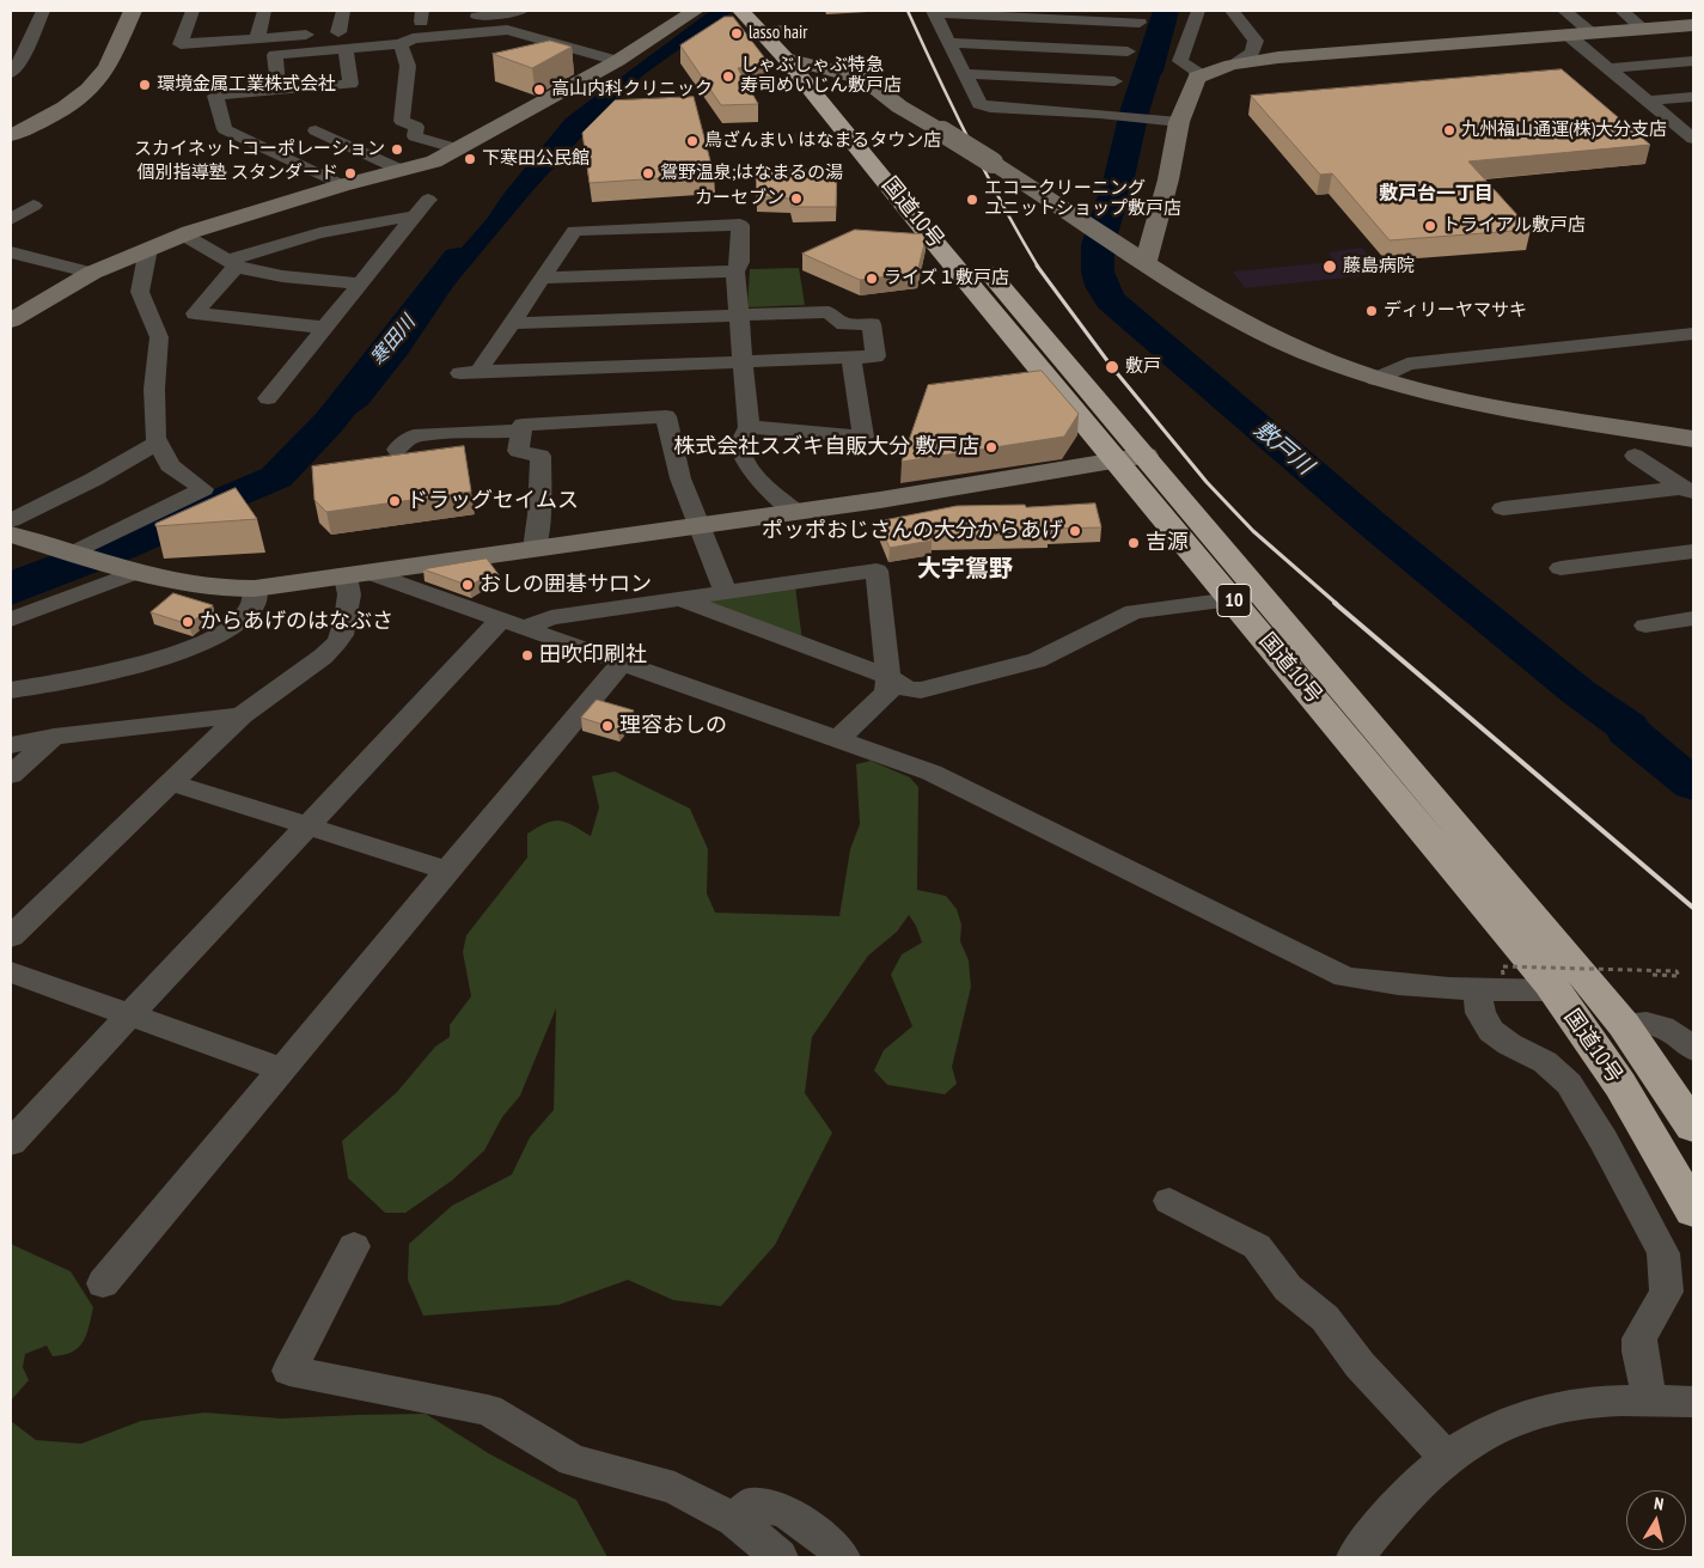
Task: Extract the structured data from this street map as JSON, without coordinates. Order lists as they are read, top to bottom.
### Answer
{
  "streets": {
    "highway": ["国道10号", "10"]
  },
  "districts": ["敷戸台一丁目", "大字鴛野"],
  "water": ["寒田川", "敷戸川"],
  "places": [
    "lasso hair",
    "しゃぶしゃぶ特急 寿司めいじん敷戸店",
    "環境金属工業株式会社",
    "高山内科クリニック",
    "九州福山通運(株)大分支店",
    "鳥ざんまい はなまるタウン店",
    "スカイネットコーポレーション",
    "下寒田公民館",
    "個別指導塾 スタンダード",
    "鴛野温泉;はなまるの湯",
    "カーセブン",
    "エコークリーニング ユニットショップ敷戸店",
    "トライアル敷戸店",
    "藤島病院",
    "ライズ１敷戸店",
    "ディリーヤマサキ",
    "敷戸",
    "株式会社スズキ自販大分 敷戸店",
    "ドラッグセイムス",
    "ポッポおじさんの大分からあげ",
    "吉源",
    "おしの囲碁サロン",
    "からあげのはなぶさ",
    "田吹印刷社",
    "理容おしの"
  ],
  "north": "top"
}
